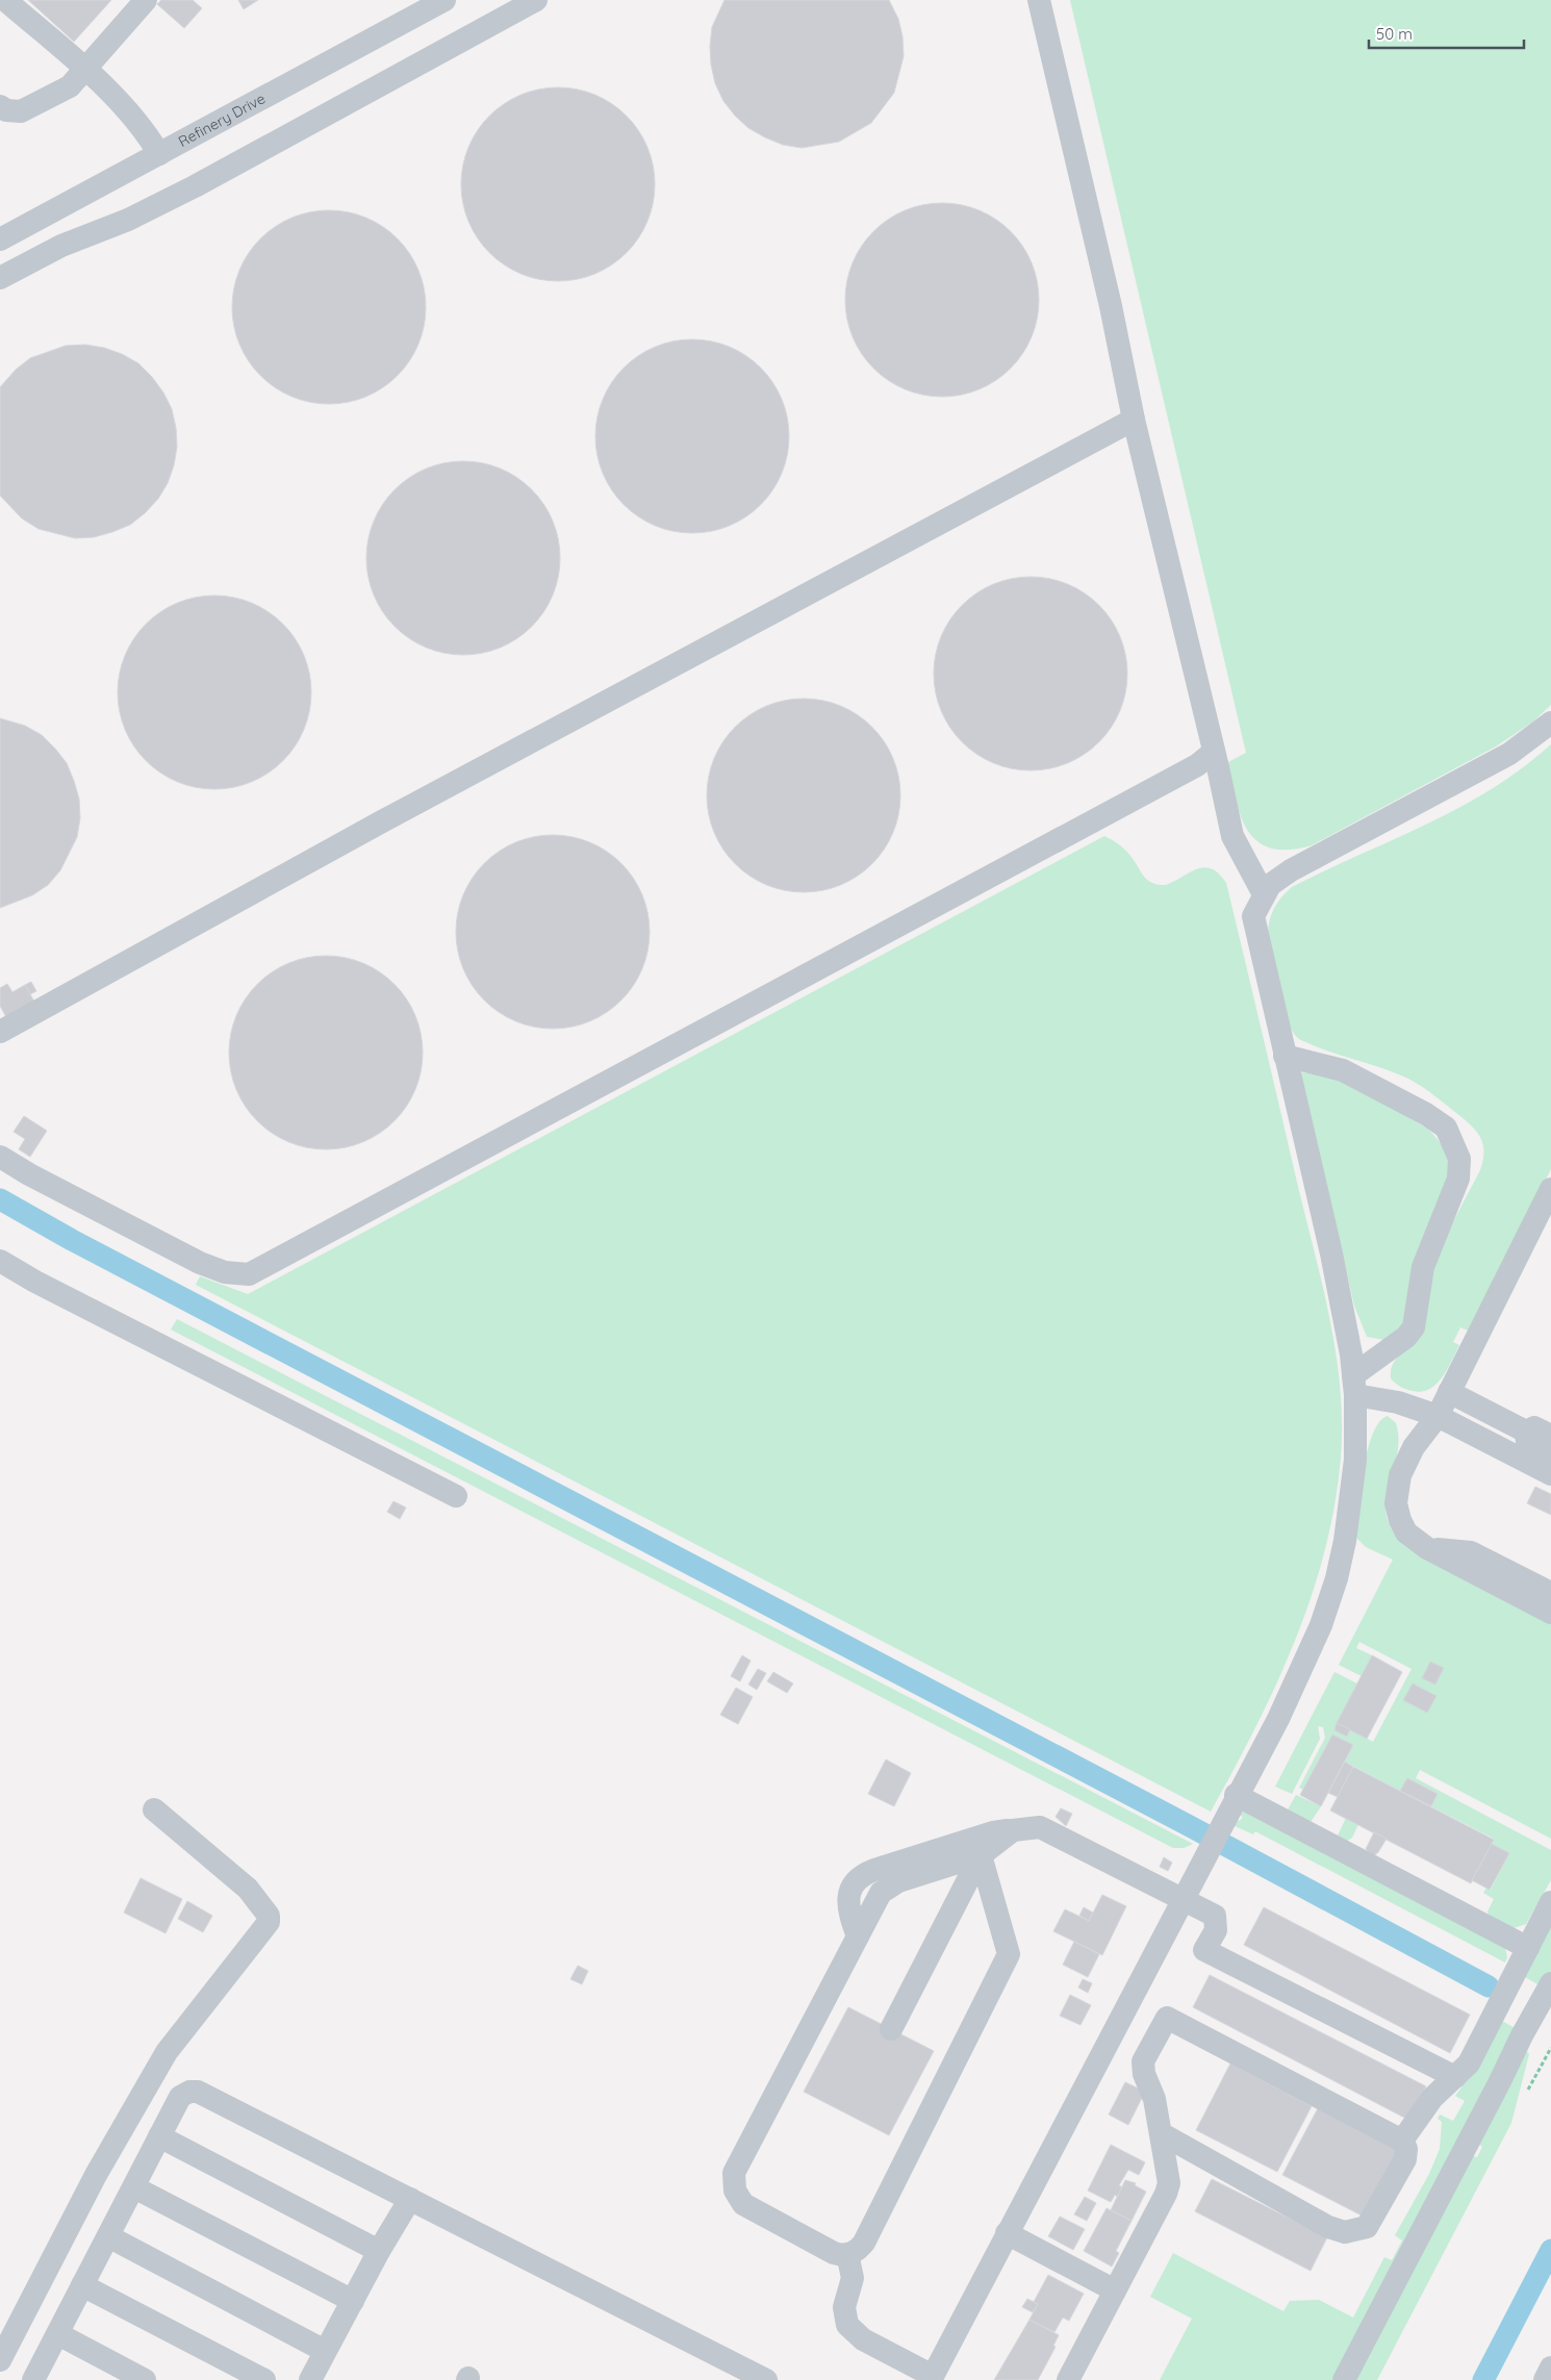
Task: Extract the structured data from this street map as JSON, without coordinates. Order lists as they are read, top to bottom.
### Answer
{
  "streets": {
    "street": ["Refinery Drive"]
  },
  "scale_bar": "50 m"
}
